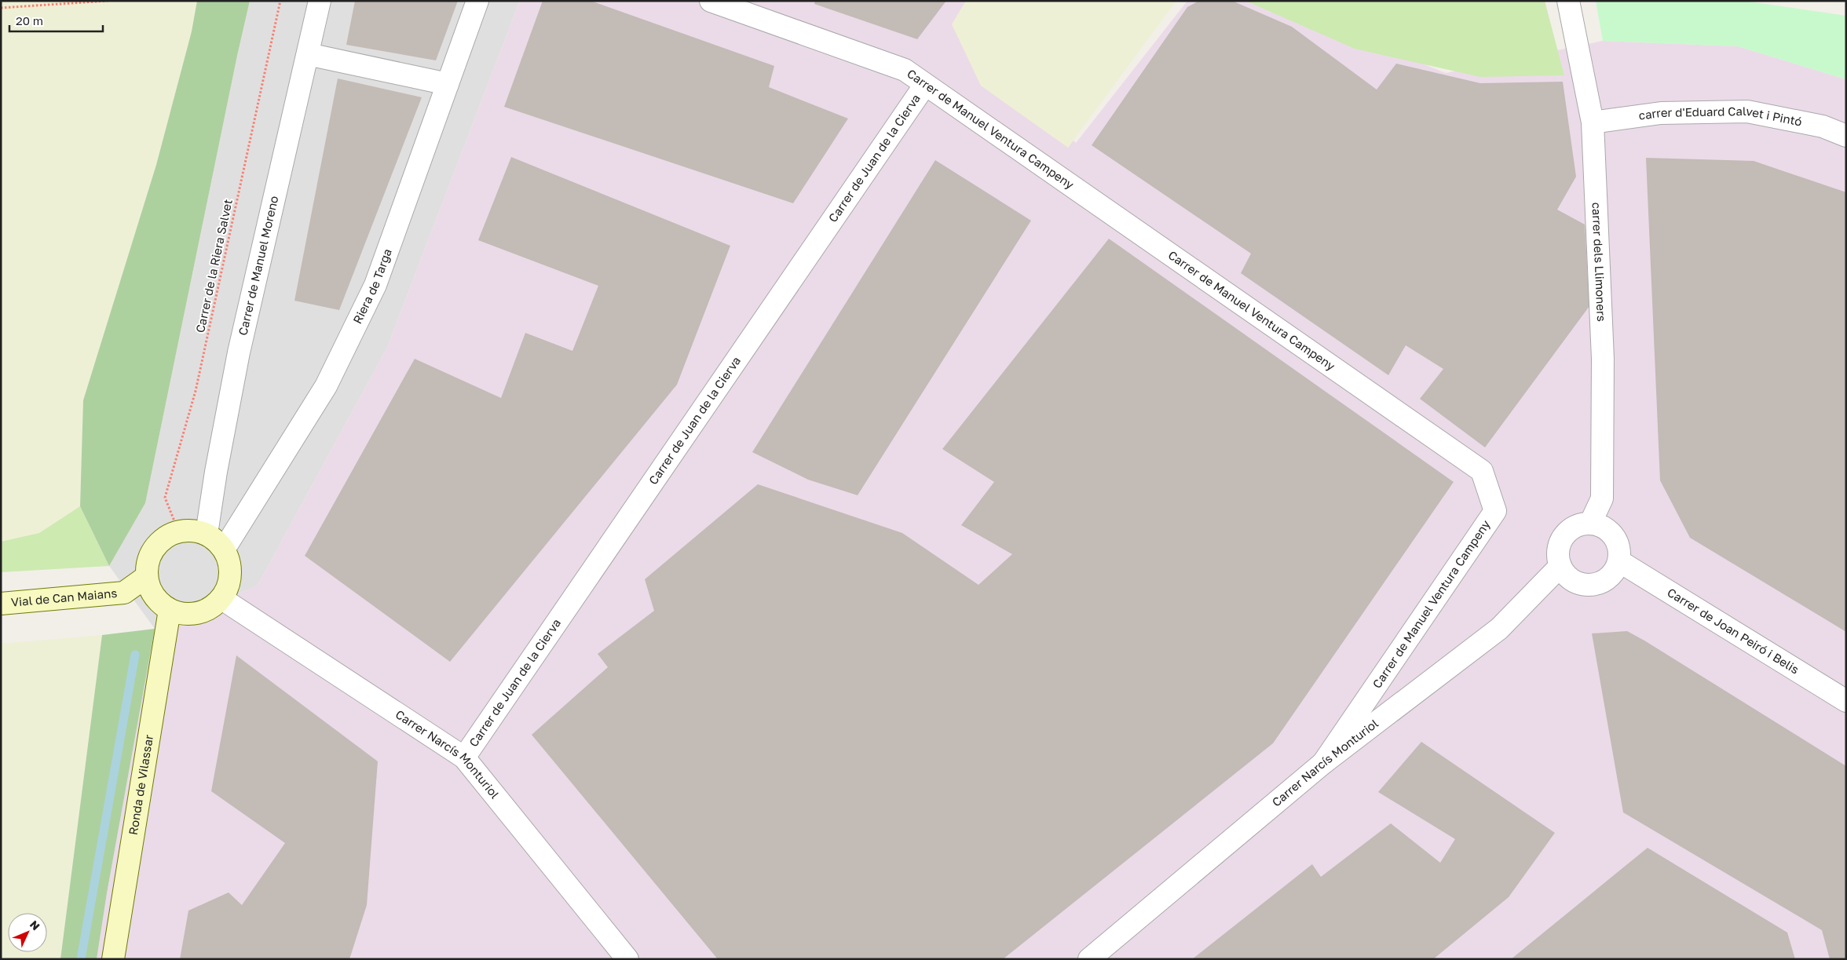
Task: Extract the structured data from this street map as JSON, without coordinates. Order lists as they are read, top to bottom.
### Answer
{
  "streets": {
    "street": [
      "carrer d'Eduard Calvet i Pintó",
      "Carrer de Manuel Ventura Campeny",
      "Carrer de Juan de la Cierva",
      "carrer dels Llimoners",
      "Carrer de Manuel Moreno",
      "Riera de Targa",
      "Vial de Can Maians",
      "Carrer de Joan Peiró i Belis",
      "Carrer Narcís Monturiol",
      "Ronda de Vilassar"
    ],
    "path": ["Carrer de la Riera Salvet"]
  },
  "crossings": [
    ["carrer d'Eduard Calvet i Pintó", "carrer dels Llimoners"],
    ["Carrer de Manuel Ventura Campeny", "Carrer de Juan de la Cierva"],
    ["Carrer de Manuel Ventura Campeny", "Carrer Narcís Monturiol"],
    ["Carrer de Juan de la Cierva", "Carrer Narcís Monturiol"],
    ["carrer dels Llimoners", "Carrer de Joan Peiró i Belis"],
    ["carrer dels Llimoners", "Carrer Narcís Monturiol"],
    ["Carrer de la Riera Salvet", "Carrer de Manuel Moreno"],
    ["Carrer de la Riera Salvet", "Riera de Targa"],
    ["Carrer de la Riera Salvet", "Vial de Can Maians"],
    ["Carrer de la Riera Salvet", "Carrer Narcís Monturiol"],
    ["Carrer de la Riera Salvet", "Ronda de Vilassar"],
    ["Carrer de Manuel Moreno", "Riera de Targa"],
    ["Carrer de Manuel Moreno", "Vial de Can Maians"],
    ["Carrer de Manuel Moreno", "Carrer Narcís Monturiol"],
    ["Carrer de Manuel Moreno", "Ronda de Vilassar"],
    ["Riera de Targa", "Vial de Can Maians"],
    ["Riera de Targa", "Carrer Narcís Monturiol"],
    ["Riera de Targa", "Ronda de Vilassar"],
    ["Vial de Can Maians", "Carrer Narcís Monturiol"],
    ["Vial de Can Maians", "Ronda de Vilassar"],
    ["Carrer de Joan Peiró i Belis", "Carrer Narcís Monturiol"],
    ["Carrer Narcís Monturiol", "Ronda de Vilassar"]
  ],
  "scale_bar": "20 m",
  "north": "top right"
}
